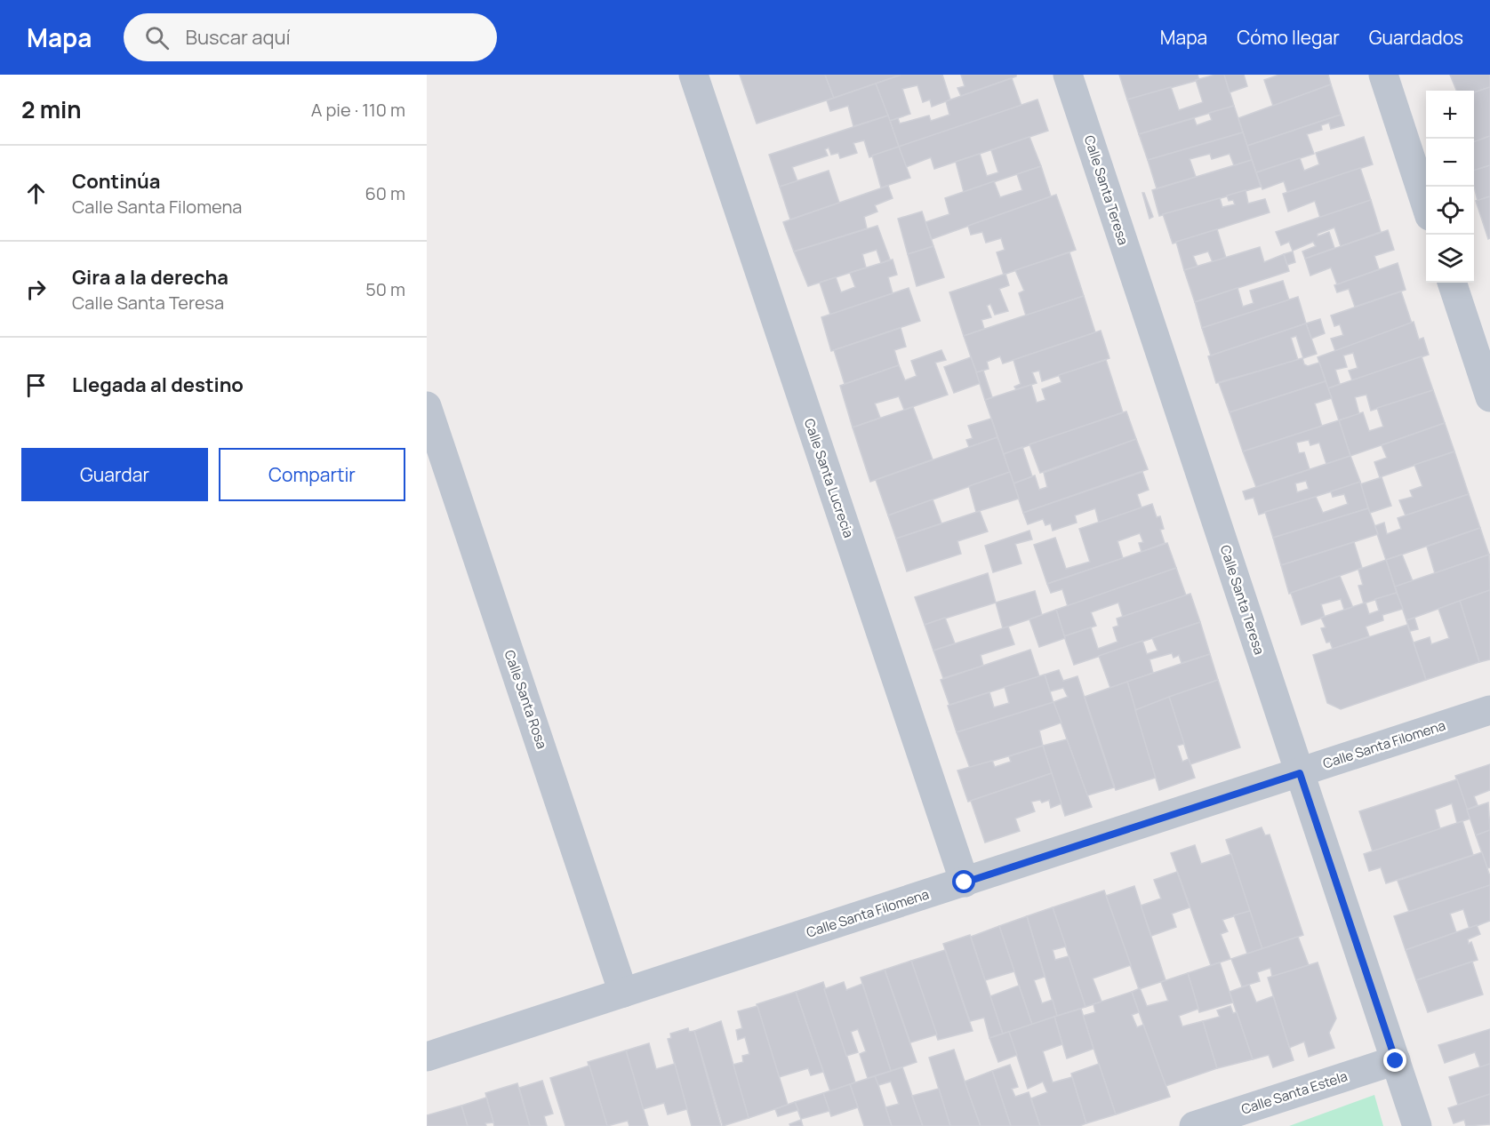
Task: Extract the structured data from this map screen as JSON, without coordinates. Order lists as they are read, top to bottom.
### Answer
{
  "streets": {
    "street": [
      "Calle Santa Teresa",
      "Calle Santa Lucrecia",
      "Calle Santa Rosa",
      "Calle Santa Filomena",
      "Calle Santa Estela"
    ]
  },
  "crossings": [
    ["Calle Santa Teresa", "Calle Santa Filomena"],
    ["Calle Santa Teresa", "Calle Santa Estela"],
    ["Calle Santa Lucrecia", "Calle Santa Filomena"],
    ["Calle Santa Rosa", "Calle Santa Filomena"]
  ],
  "page": {
    "header": "Mapa",
    "search": "Buscar aquí",
    "nav": ["Mapa", "Cómo llegar", "Guardados"],
    "heading": ["2 min", "A pie · 110 m"],
    "map_buttons": ["+", "−"],
    "list": [
      ["Continúa", "Calle Santa Filomena", "60 m"],
      ["Gira a la derecha", "Calle Santa Teresa", "50 m"],
      "Llegada al destino"
    ],
    "buttons": ["Guardar", "Compartir"]
  }
}
